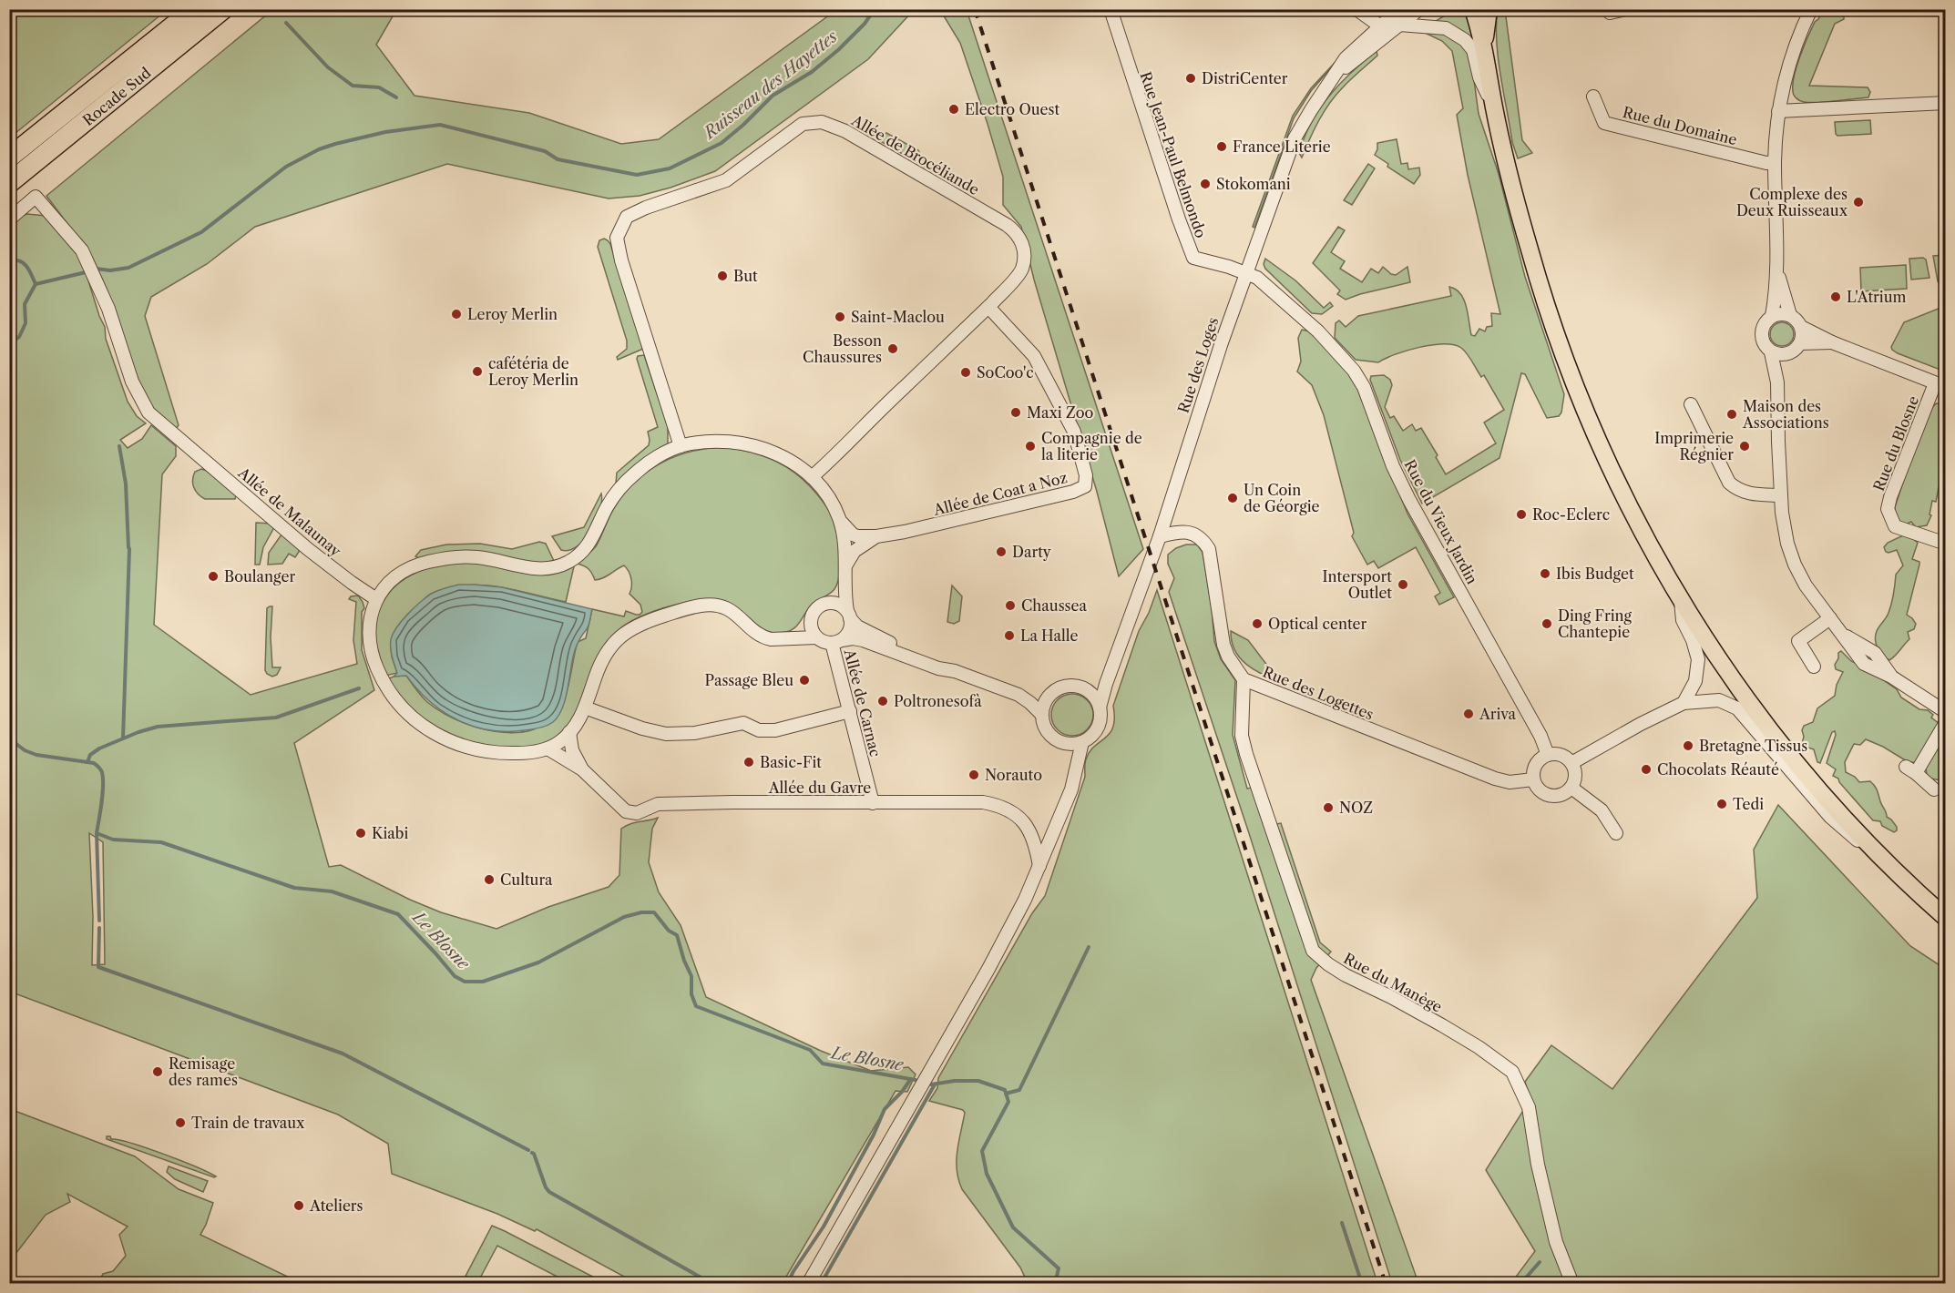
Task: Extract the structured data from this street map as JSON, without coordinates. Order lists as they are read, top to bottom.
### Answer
{
  "streets": {
    "highway": ["Rocade Sud"],
    "street": [
      "Rue du Domaine",
      "Allée de Brocéliande",
      "Rue Jean-Paul Belmondo",
      "Rue des Loges",
      "Rue du Blosne",
      "Allée de Coat a Noz",
      "Allée de Malaunay",
      "Rue du Vieux Jardin",
      "Rue des Logettes",
      "Allée de Carnac",
      "Allée du Gavre",
      "Rue du Manège"
    ]
  },
  "crossings": [
    ["Allée de Brocéliande", "Allée de Coat a Noz"],
    ["Rue Jean-Paul Belmondo", "Rue des Loges"],
    ["Rue Jean-Paul Belmondo", "Rue du Vieux Jardin"],
    ["Rue des Loges", "Rue du Vieux Jardin"],
    ["Rue des Loges", "Rue des Logettes"],
    ["Rue du Vieux Jardin", "Rue des Logettes"],
    ["Rue des Logettes", "Rue du Manège"],
    ["Allée de Carnac", "Allée du Gavre"]
  ],
  "water": ["Ruisseau des Hayettes", "Le Blosne"],
  "places": [
    "DistriCenter",
    "Electro Ouest",
    "France Literie",
    "Stokomani",
    "Complexe des Deux Ruisseaux",
    "But",
    "L'Atrium",
    "Leroy Merlin",
    "Saint-Maclou",
    "Besson Chaussures",
    "cafétéria de Leroy Merlin",
    "SoCoo'c",
    "Maxi Zoo",
    "Maison des Associations",
    "Compagnie de la literie",
    "Imprimerie Régnier",
    "Un Coin de Géorgie",
    "Roc-Eclerc",
    "Darty",
    "Ibis Budget",
    "Boulanger",
    "Intersport Outlet",
    "Chaussea",
    "Optical center",
    "Ding Fring Chantepie",
    "La Halle",
    "Passage Bleu",
    "Poltronesofà",
    "Ariva",
    "Bretagne Tissus",
    "Basic-Fit",
    "Chocolats Réauté",
    "Norauto",
    "Tedi",
    "NOZ",
    "Kiabi",
    "Cultura",
    "Remisage des rames",
    "Train de travaux",
    "Ateliers"
  ]
}
